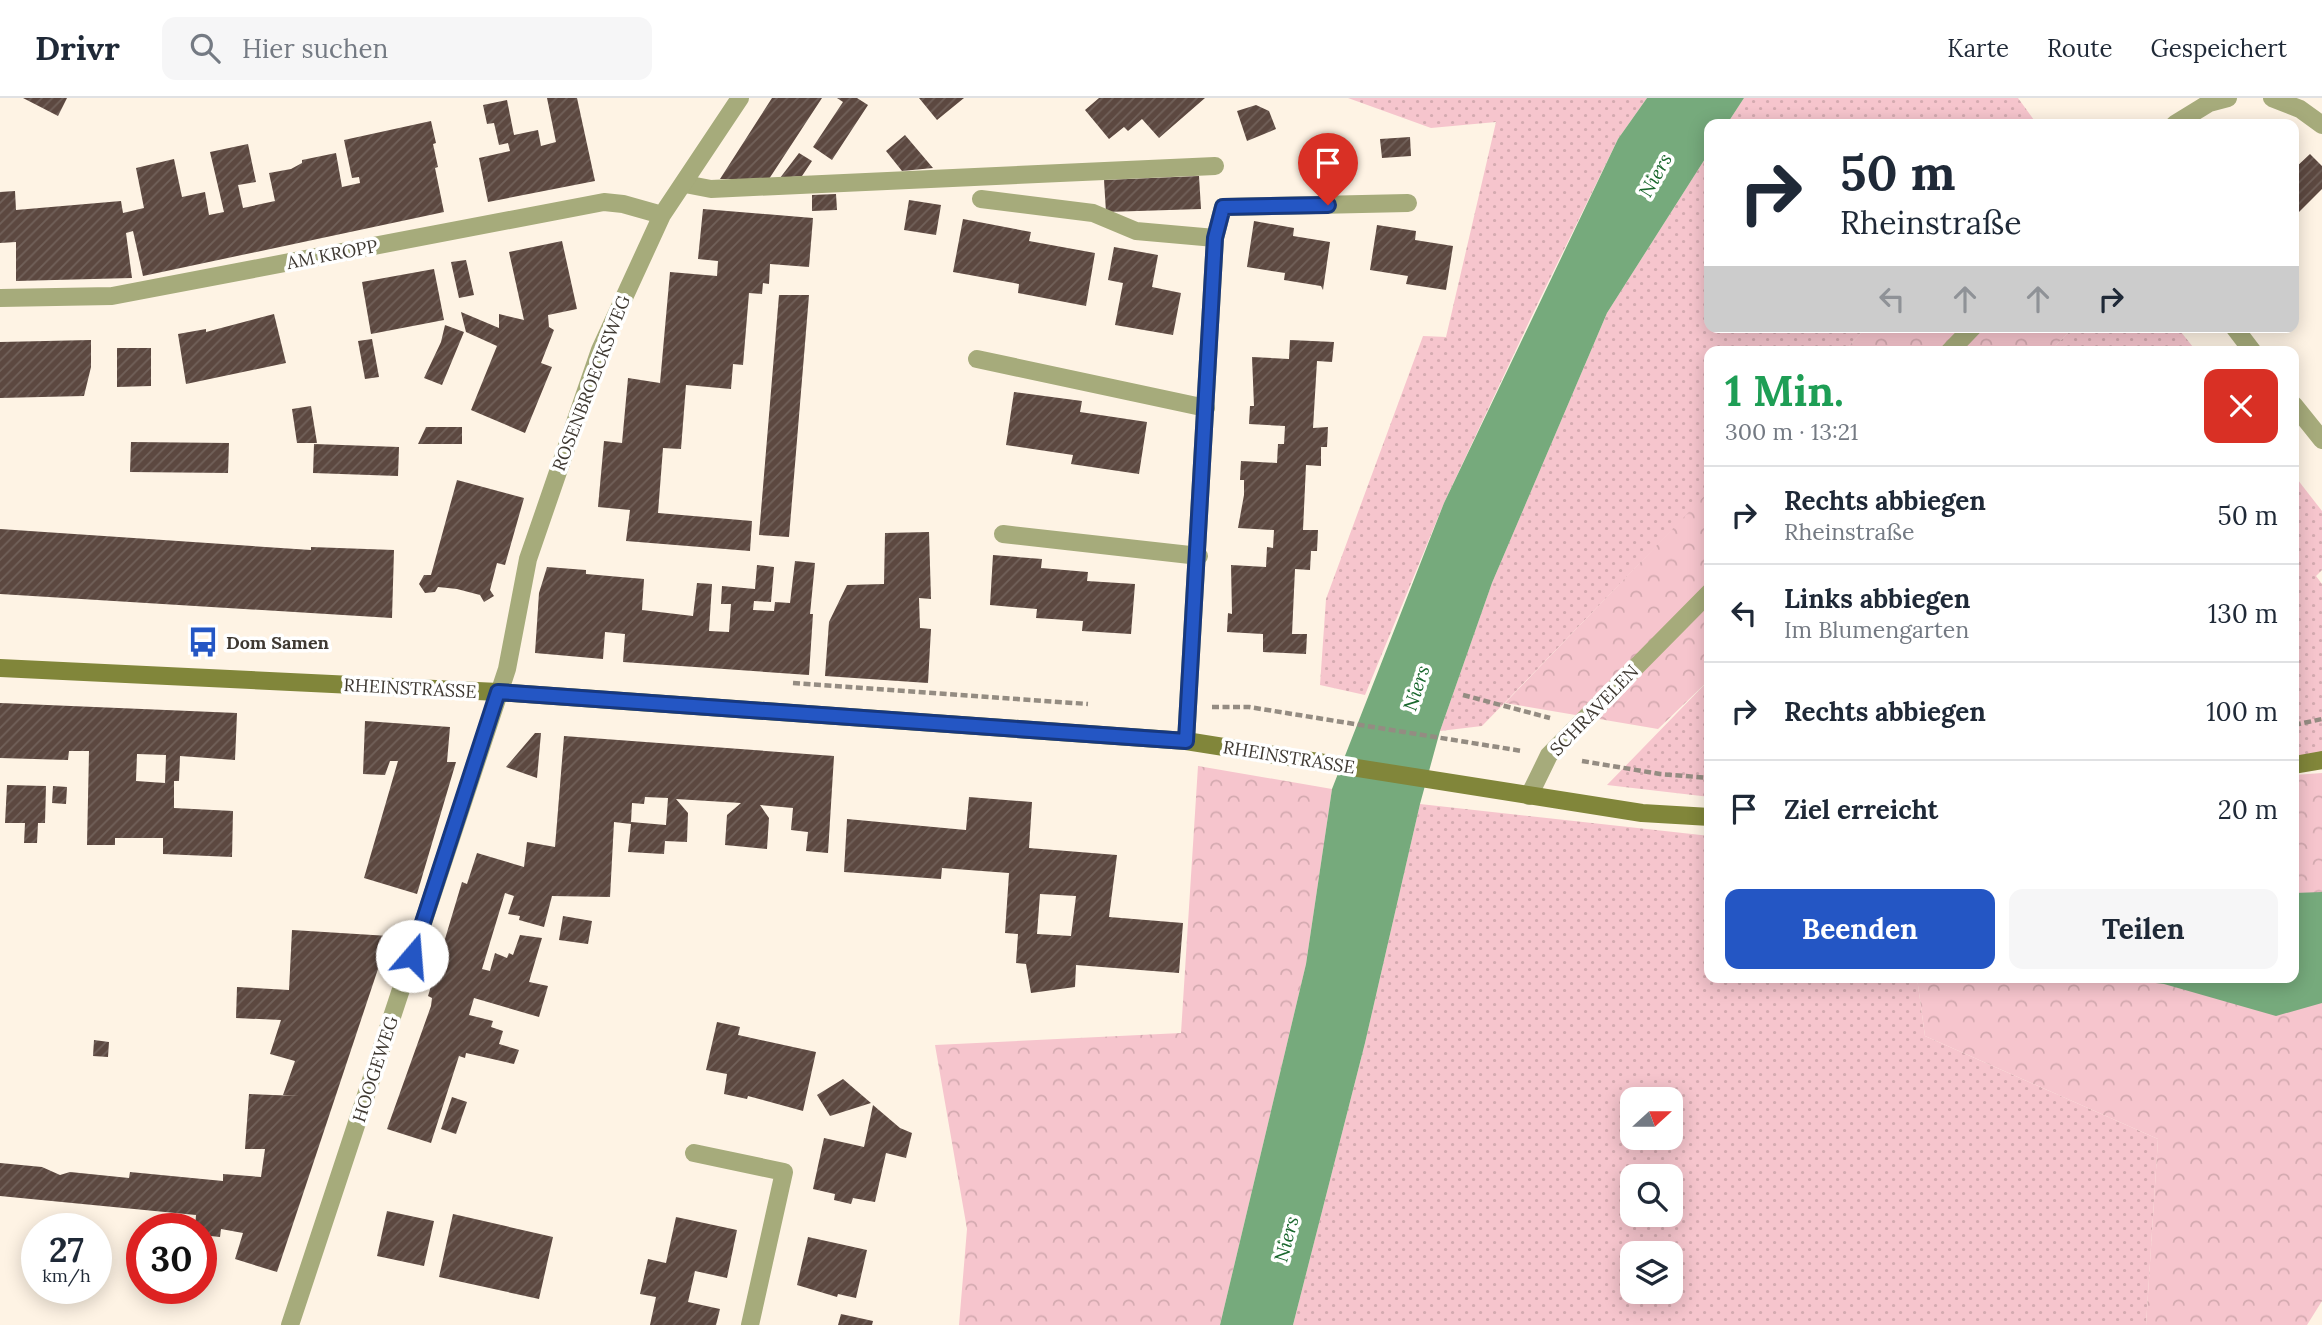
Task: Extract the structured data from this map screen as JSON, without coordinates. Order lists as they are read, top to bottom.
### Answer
{
  "streets": {
    "main road": ["RHEINSTRASSE"],
    "street": [
      "AM KROPP",
      "ROSENBROECKSWEG",
      "SCHRAVELEN",
      "HOOGEWEG"
    ]
  },
  "crossings": [
    ["AM KROPP", "ROSENBROECKSWEG"],
    ["ROSENBROECKSWEG", "RHEINSTRASSE"],
    ["ROSENBROECKSWEG", "HOOGEWEG"],
    ["RHEINSTRASSE", "SCHRAVELEN"],
    ["RHEINSTRASSE", "HOOGEWEG"]
  ],
  "water": ["Niers"],
  "places": {
    "bus stop": ["Dom Samen"]
  },
  "north": "right",
  "page": {
    "header": "Drivr",
    "search": "Hier suchen",
    "nav": ["Karte", "Route", "Gespeichert"],
    "turn": ["50 m", "Rheinstraße"],
    "heading": ["1 Min.", "300 m · 13:21"],
    "list": [
      {
        "name": "Rechts abbiegen",
        "note": "Rheinstraße",
        "value": "50 m"
      },
      {
        "name": "Links abbiegen",
        "note": "Im Blumengarten",
        "value": "130 m"
      },
      {
        "name": "Rechts abbiegen",
        "value": "100 m"
      },
      {
        "name": "Ziel erreicht",
        "value": "20 m"
      }
    ],
    "buttons": ["Beenden", "Teilen"],
    "speed": "27 km/h",
    "limit": "30"
  }
}
